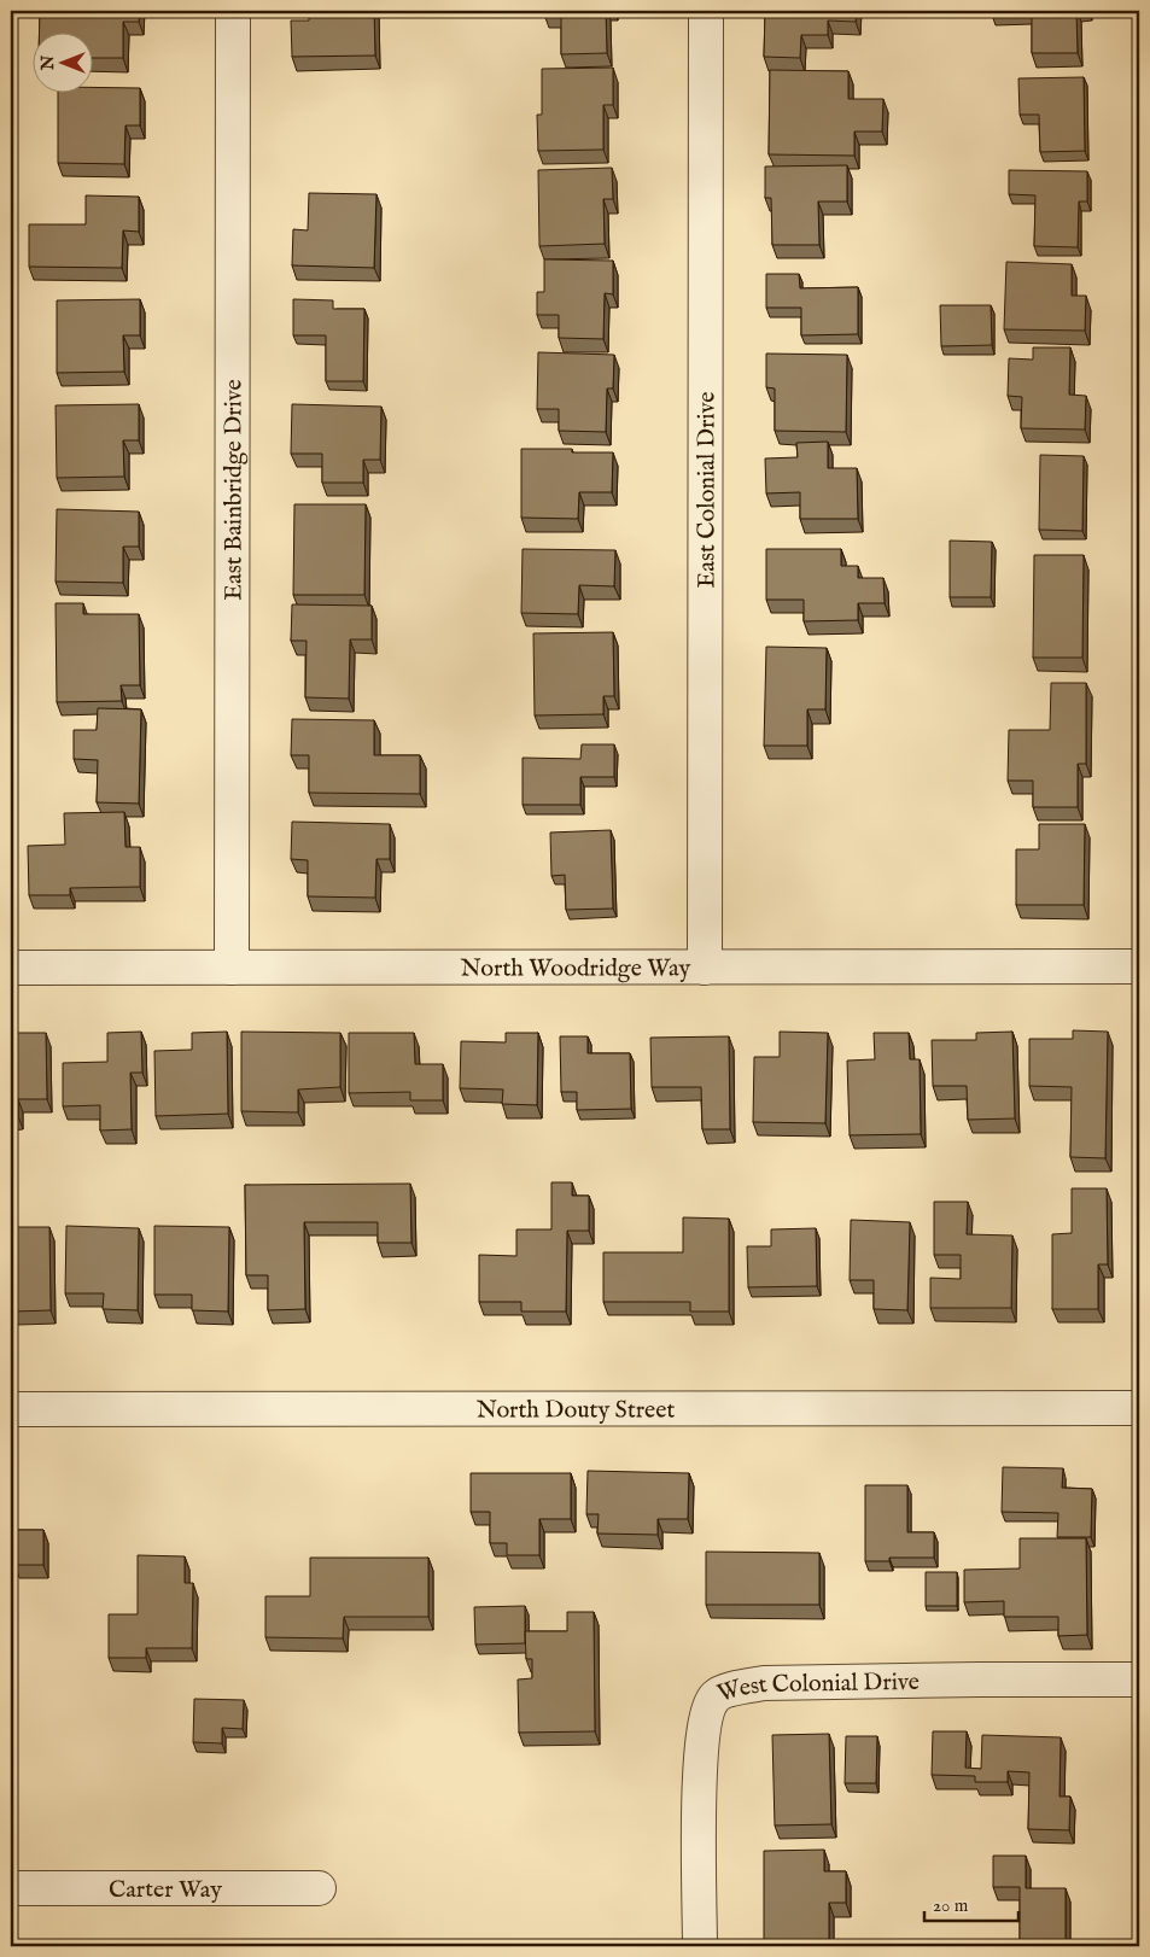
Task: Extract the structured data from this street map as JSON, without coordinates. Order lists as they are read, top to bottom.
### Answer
{
  "streets": {
    "street": [
      "East Bainbridge Drive",
      "East Colonial Drive",
      "North Woodridge Way",
      "North Douty Street",
      "West Colonial Drive",
      "Carter Way"
    ]
  },
  "crossings": [
    ["East Bainbridge Drive", "North Woodridge Way"],
    ["East Colonial Drive", "North Woodridge Way"]
  ],
  "scale_bar": "20 m",
  "north": "left"
}
